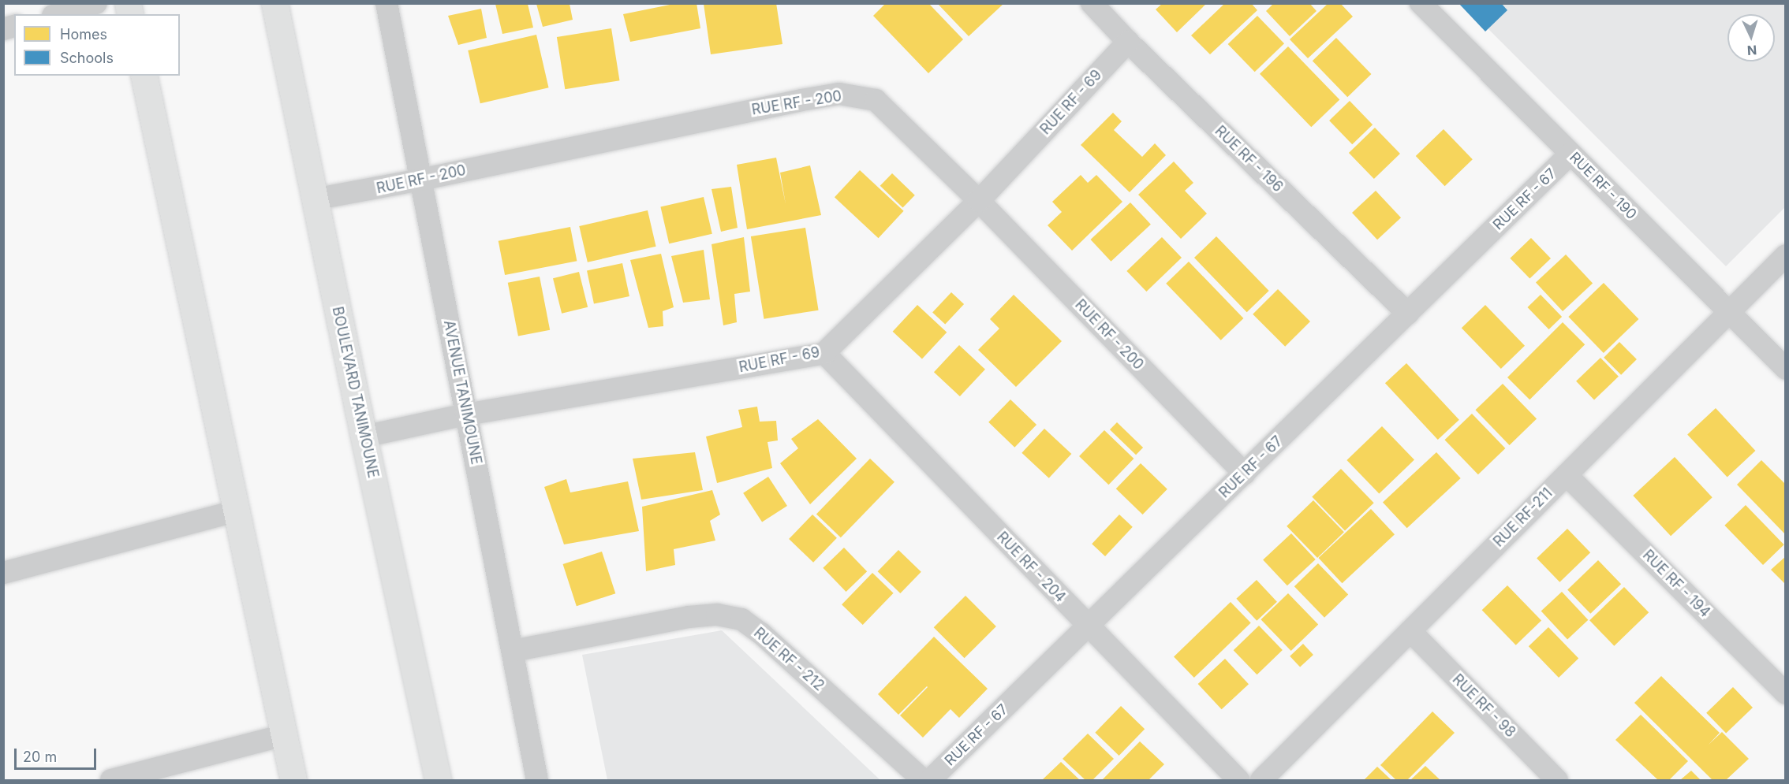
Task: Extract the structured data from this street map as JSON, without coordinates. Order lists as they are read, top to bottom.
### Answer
{
  "streets": {
    "main road": ["BOULEVARD TANIMOUNE"],
    "street": [
      "RUE RF - 69",
      "RUE RF - 200",
      "RUE RF - 196",
      "RUE RF - 190",
      "RUE RF - 67",
      "AVENUE TANIMOUNE",
      "RUE RF-211",
      "RUE RF - 204",
      "RUE RF - 194",
      "RUE RF - 212",
      "RUE RF - 98"
    ]
  },
  "crossings": [
    ["RUE RF - 69", "RUE RF - 200"],
    ["RUE RF - 69", "RUE RF - 196"],
    ["RUE RF - 69", "BOULEVARD TANIMOUNE"],
    ["RUE RF - 69", "AVENUE TANIMOUNE"],
    ["RUE RF - 69", "RUE RF - 204"],
    ["RUE RF - 200", "RUE RF - 67"],
    ["RUE RF - 200", "BOULEVARD TANIMOUNE"],
    ["RUE RF - 200", "AVENUE TANIMOUNE"],
    ["RUE RF - 196", "RUE RF - 67"],
    ["RUE RF - 190", "RUE RF - 67"],
    ["RUE RF - 190", "RUE RF-211"],
    ["RUE RF - 67", "RUE RF - 204"],
    ["AVENUE TANIMOUNE", "RUE RF - 212"],
    ["RUE RF-211", "RUE RF - 194"],
    ["RUE RF-211", "RUE RF - 98"]
  ],
  "legend": ["Homes", "Schools"],
  "scale_bar": "20 m",
  "north": "bottom"
}
